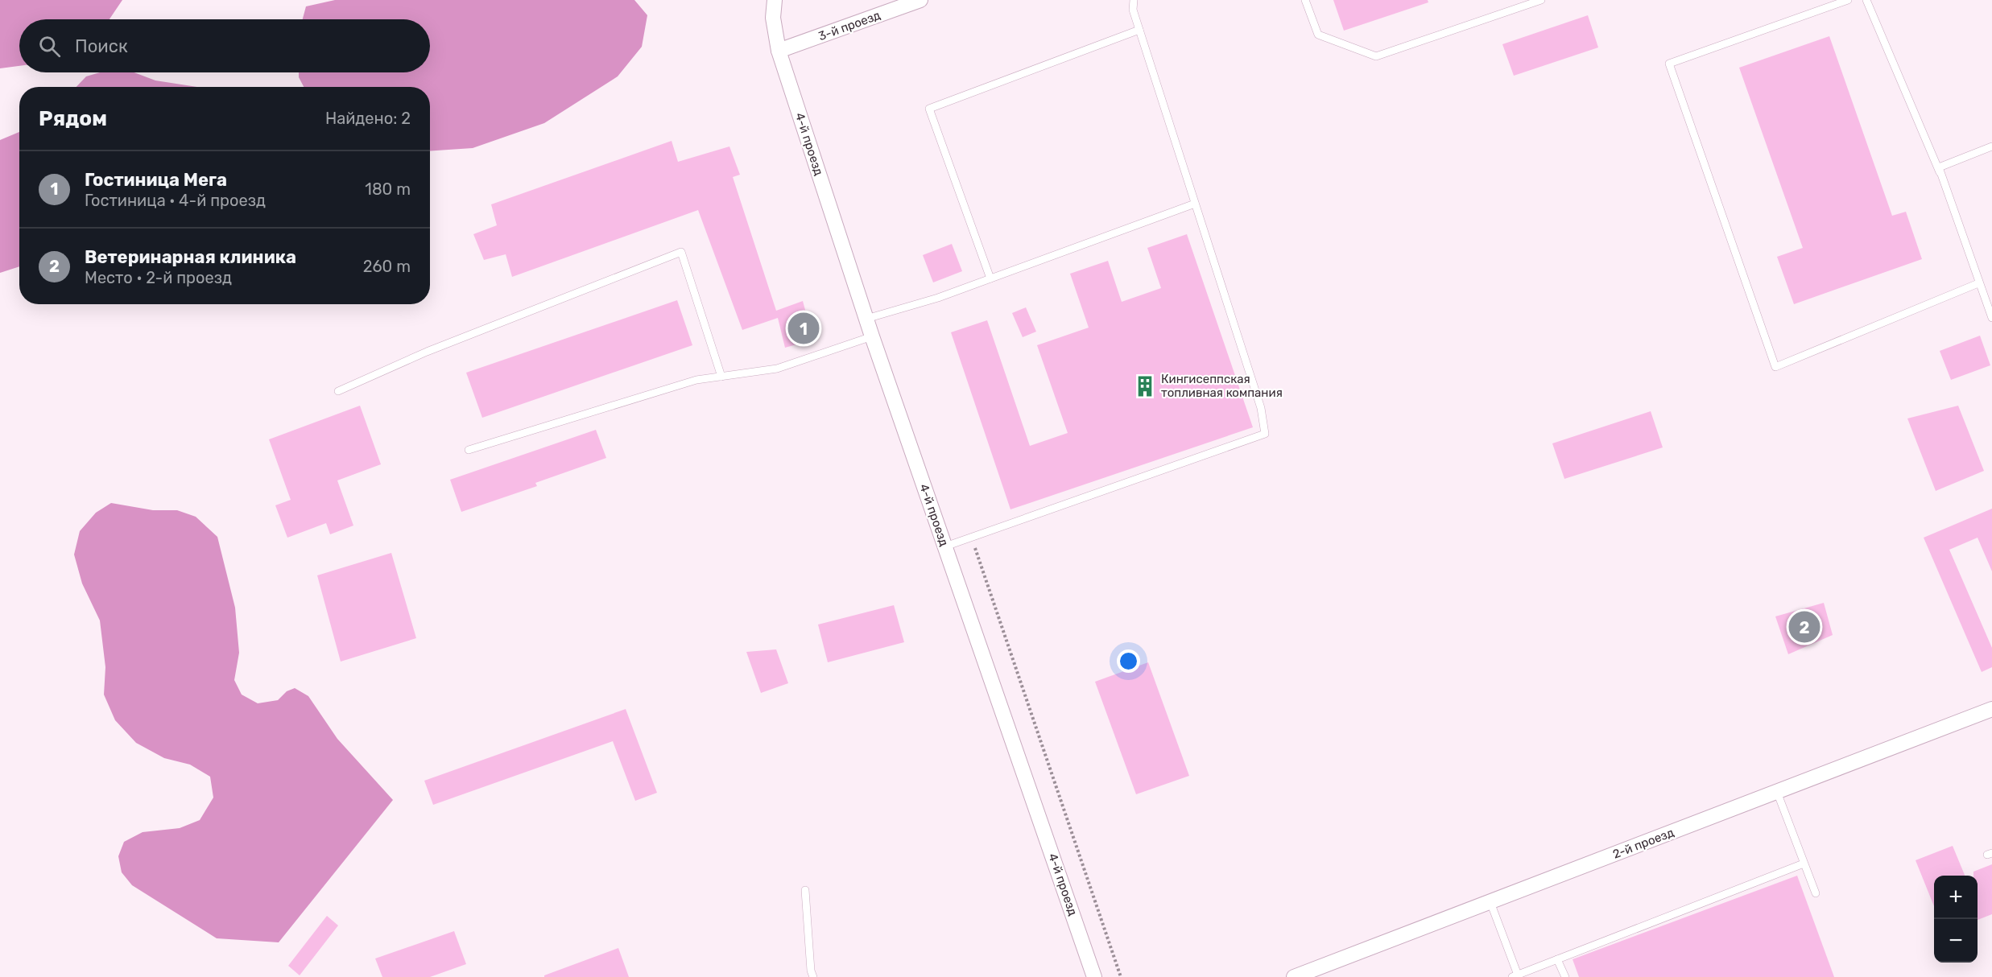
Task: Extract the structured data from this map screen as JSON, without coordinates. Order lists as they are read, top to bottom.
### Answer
{
  "streets": {
    "street": ["3-й проезд", "4-й проезд", "2-й проезд"]
  },
  "crossings": [
    ["3-й проезд", "4-й проезд"]
  ],
  "places": {
    "building": ["Кингисеппская топливная компания"]
  },
  "page": {
    "search": "Поиск",
    "heading": ["Рядом", "Найдено: 2"],
    "list": [
      {
        "mark": "1",
        "name": "Гостиница Мега",
        "note": "Гостиница · 4-й проезд",
        "value": "180 m"
      },
      {
        "mark": "2",
        "name": "Ветеринарная клиника",
        "note": "Место · 2-й проезд",
        "value": "260 m"
      }
    ],
    "pins": ["1", "2"],
    "map_buttons": ["+", "−"]
  }
}
